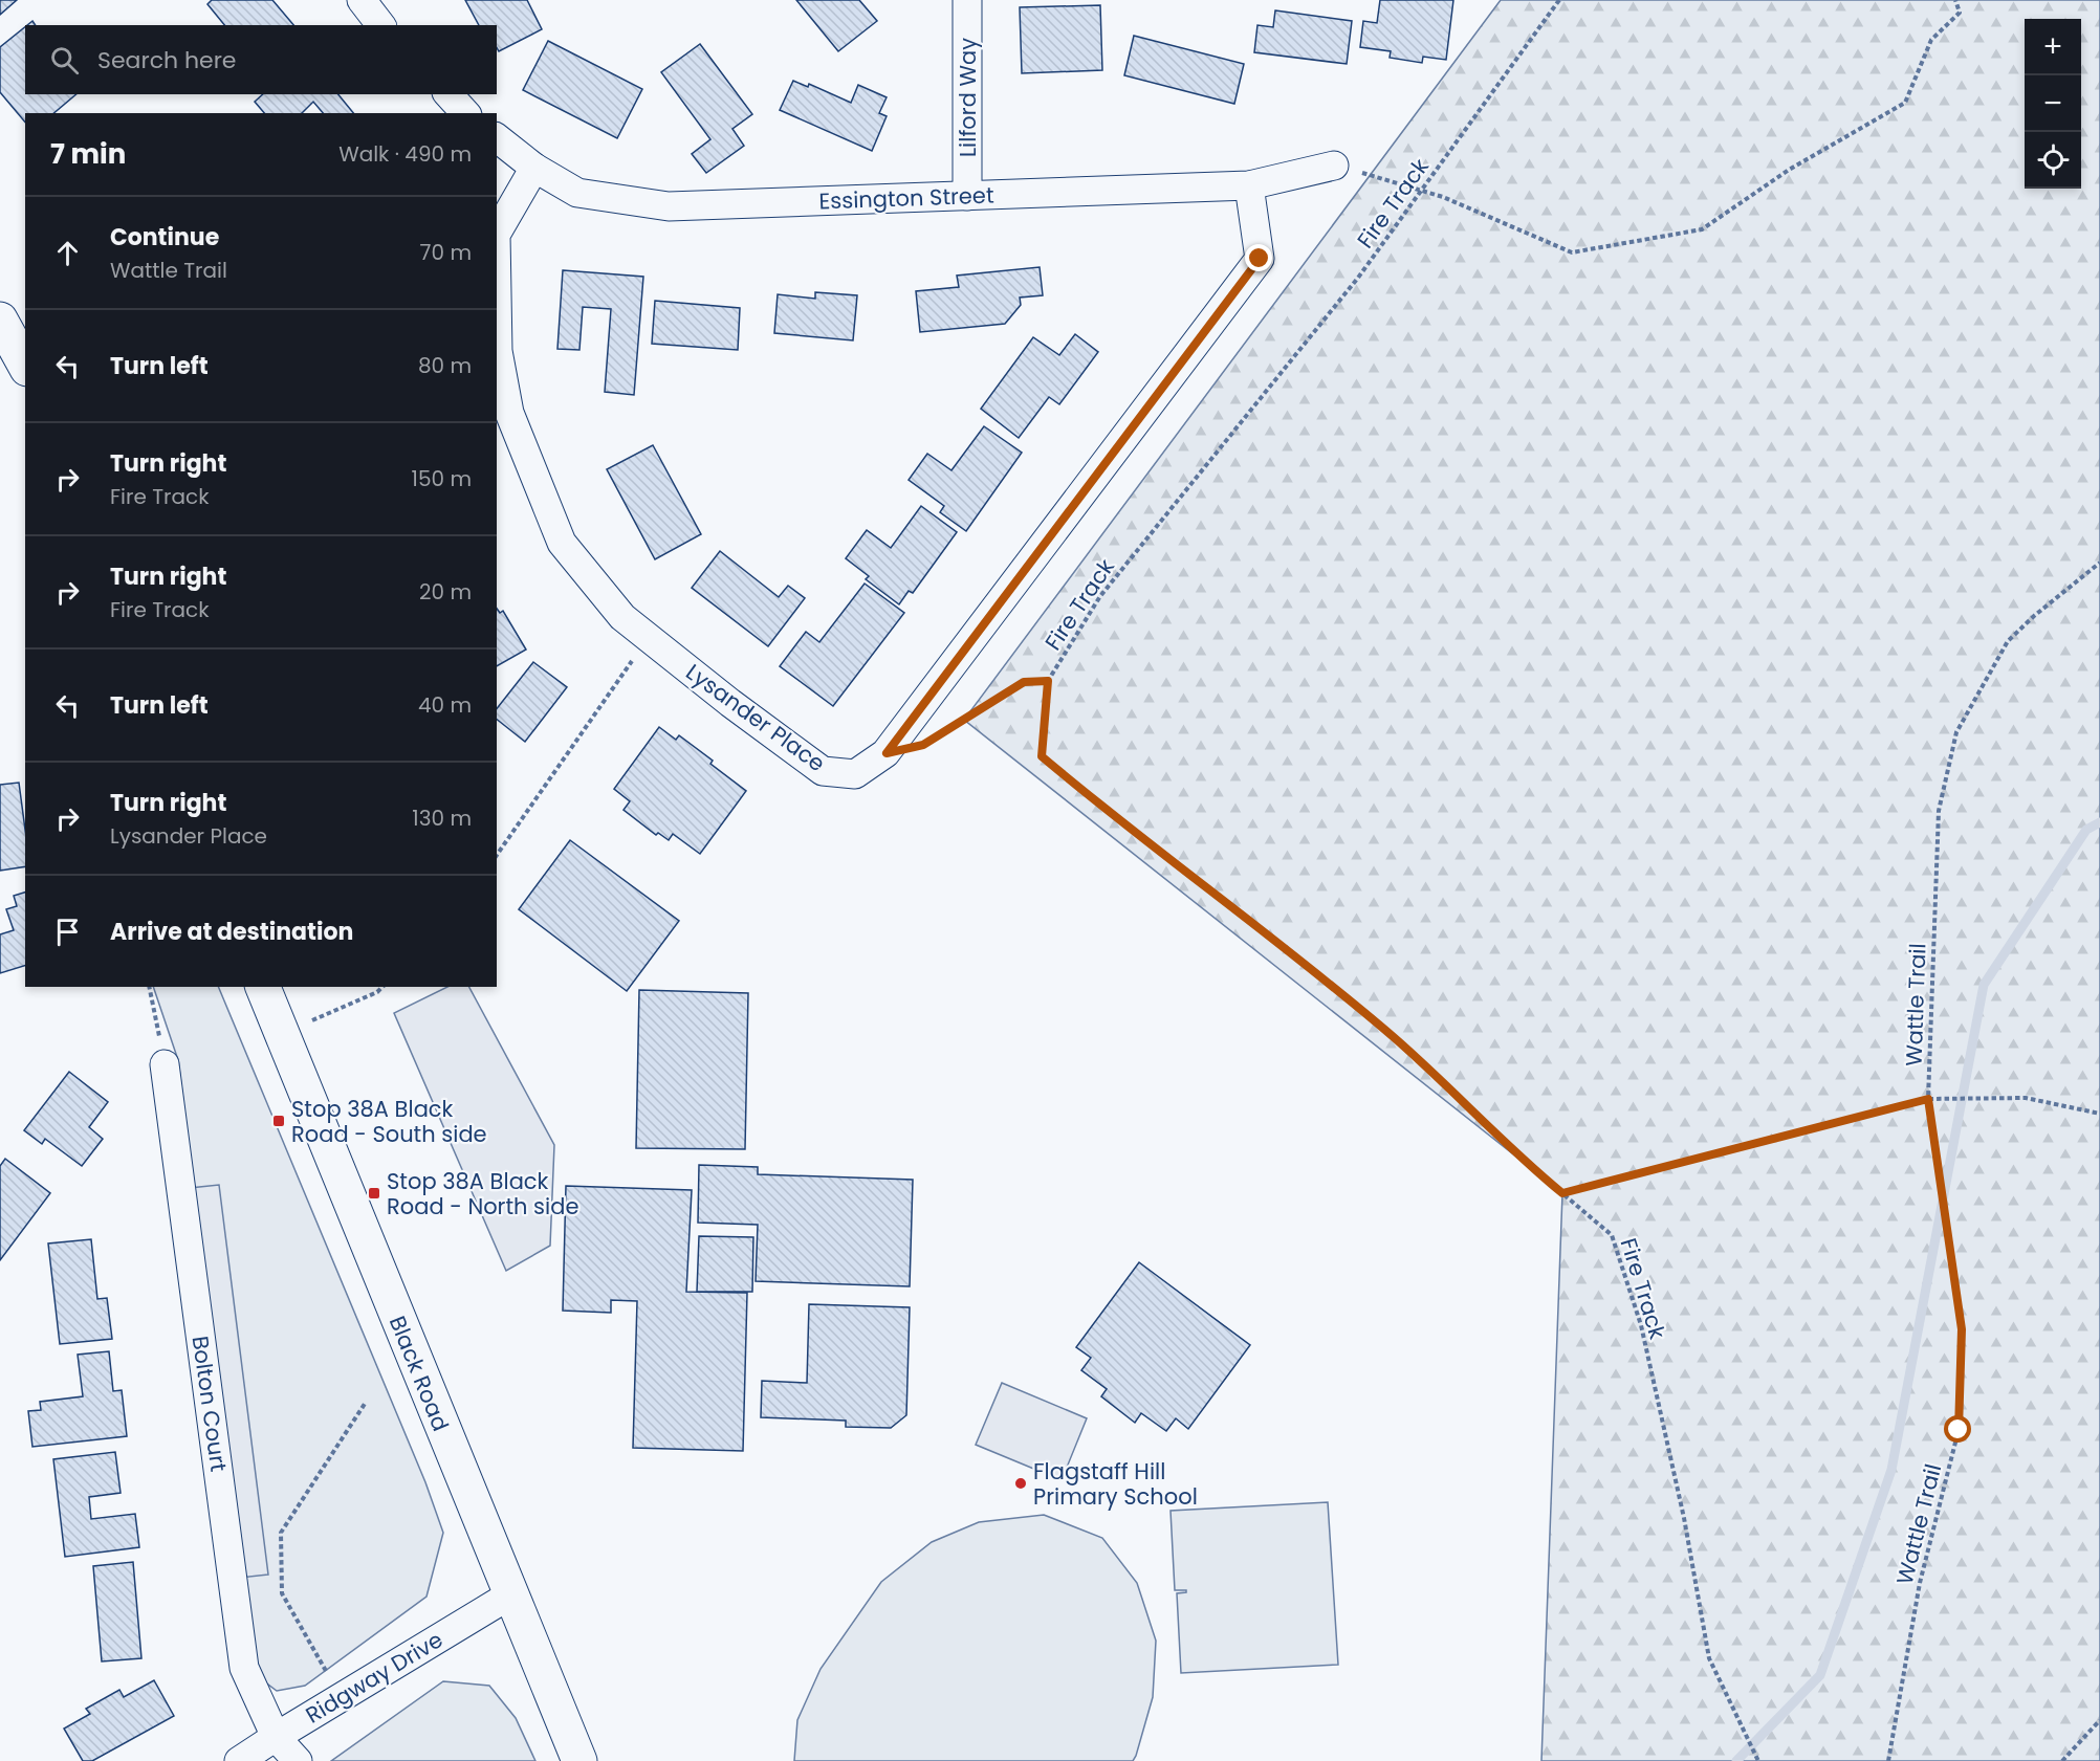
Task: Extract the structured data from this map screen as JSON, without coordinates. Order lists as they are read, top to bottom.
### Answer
{
  "streets": {
    "main road": ["Black Road"],
    "street": [
      "Lilford Way",
      "Essington Street",
      "Lysander Place",
      "Bolton Court",
      "Ridgway Drive"
    ],
    "path": ["Fire Track", "Wattle Trail"]
  },
  "crossings": [
    ["Lilford Way", "Essington Street"],
    ["Essington Street", "Lysander Place"],
    ["Black Road", "Ridgway Drive"],
    ["Bolton Court", "Ridgway Drive"]
  ],
  "places": {
    "transit": ["Stop 38A Black Road - South side", "Stop 38A Black Road - North side"],
    "other": ["Flagstaff Hill Primary School"]
  },
  "page": {
    "map_buttons": ["+", "−"],
    "search": "Search here",
    "heading": ["7 min", "Walk · 490 m"],
    "list": [
      ["Continue", "Wattle Trail", "70 m"],
      ["Turn left", "80 m"],
      ["Turn right", "Fire Track", "150 m"],
      ["Turn right", "Fire Track", "20 m"],
      ["Turn left", "40 m"],
      ["Turn right", "Lysander Place", "130 m"],
      "Arrive at destination"
    ]
  }
}
